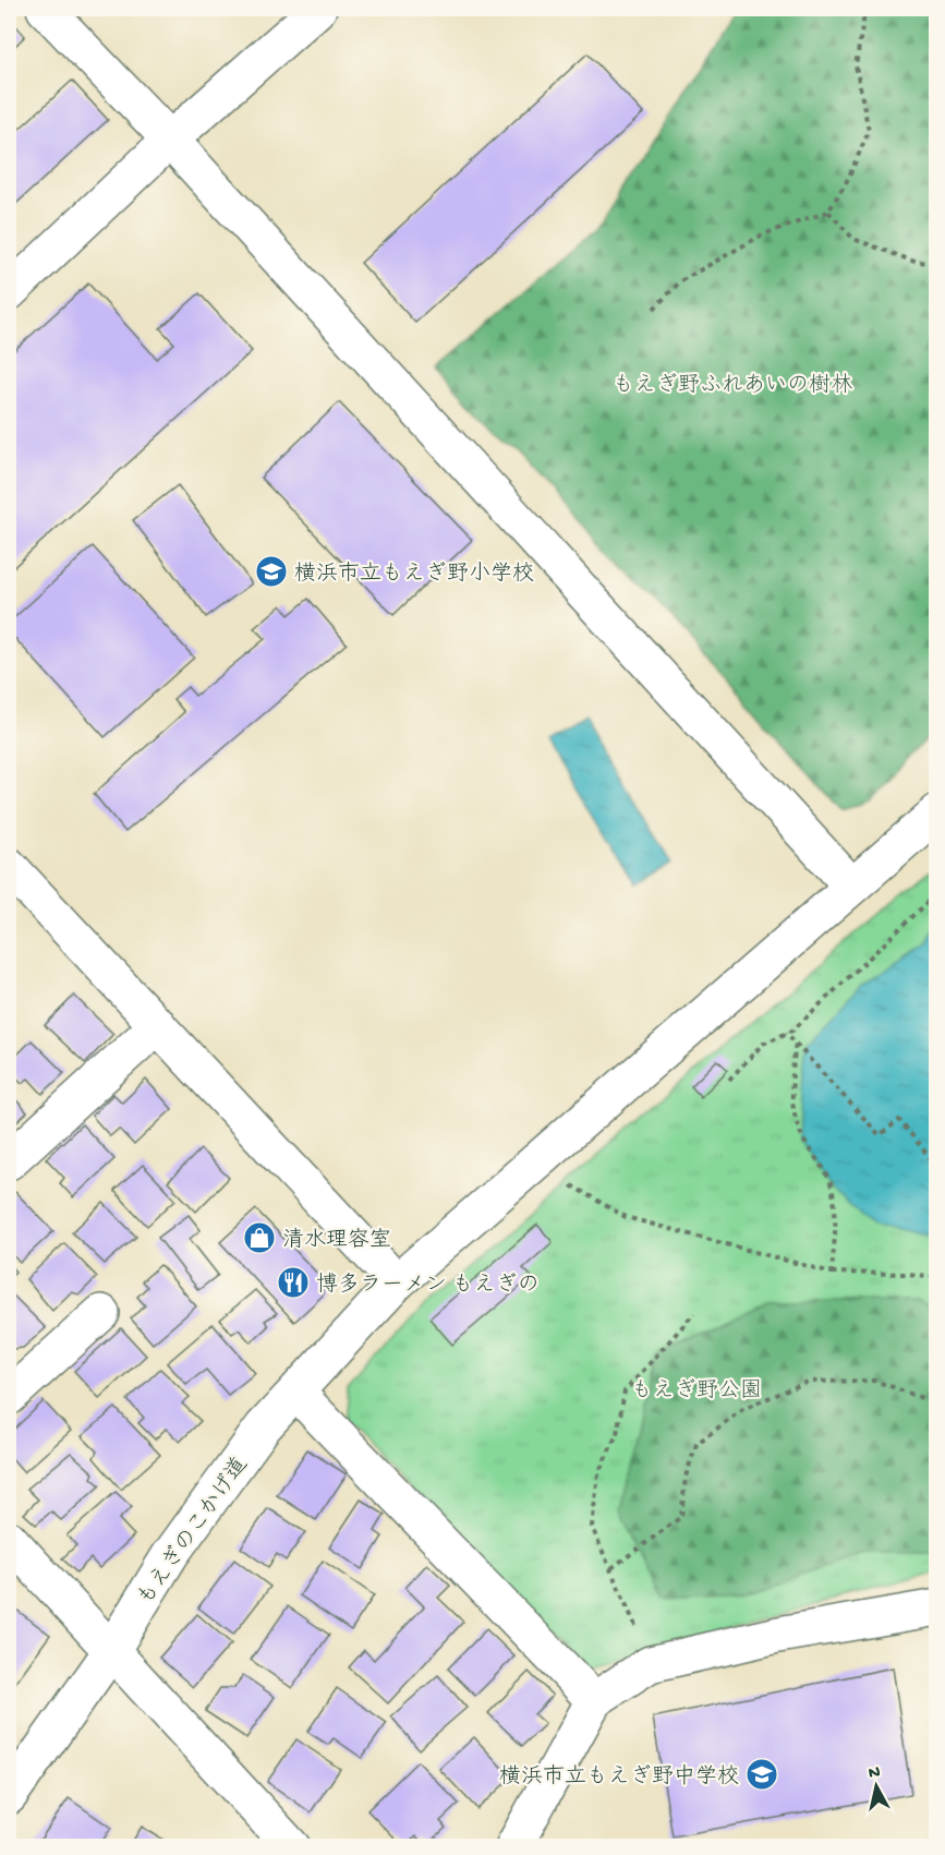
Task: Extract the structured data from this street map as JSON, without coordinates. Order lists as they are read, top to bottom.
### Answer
{
  "streets": {
    "street": ["もえぎのこかげ道"]
  },
  "parks": ["もえぎ野ふれあいの樹林", "もえぎ野公園"],
  "places": {
    "school or university": ["横浜市立もえぎ野小学校", "横浜市立もえぎ野中学校"],
    "shop": ["清水理容室"],
    "restaurant": ["博多ラーメン もえぎの"]
  },
  "north": "top"
}
